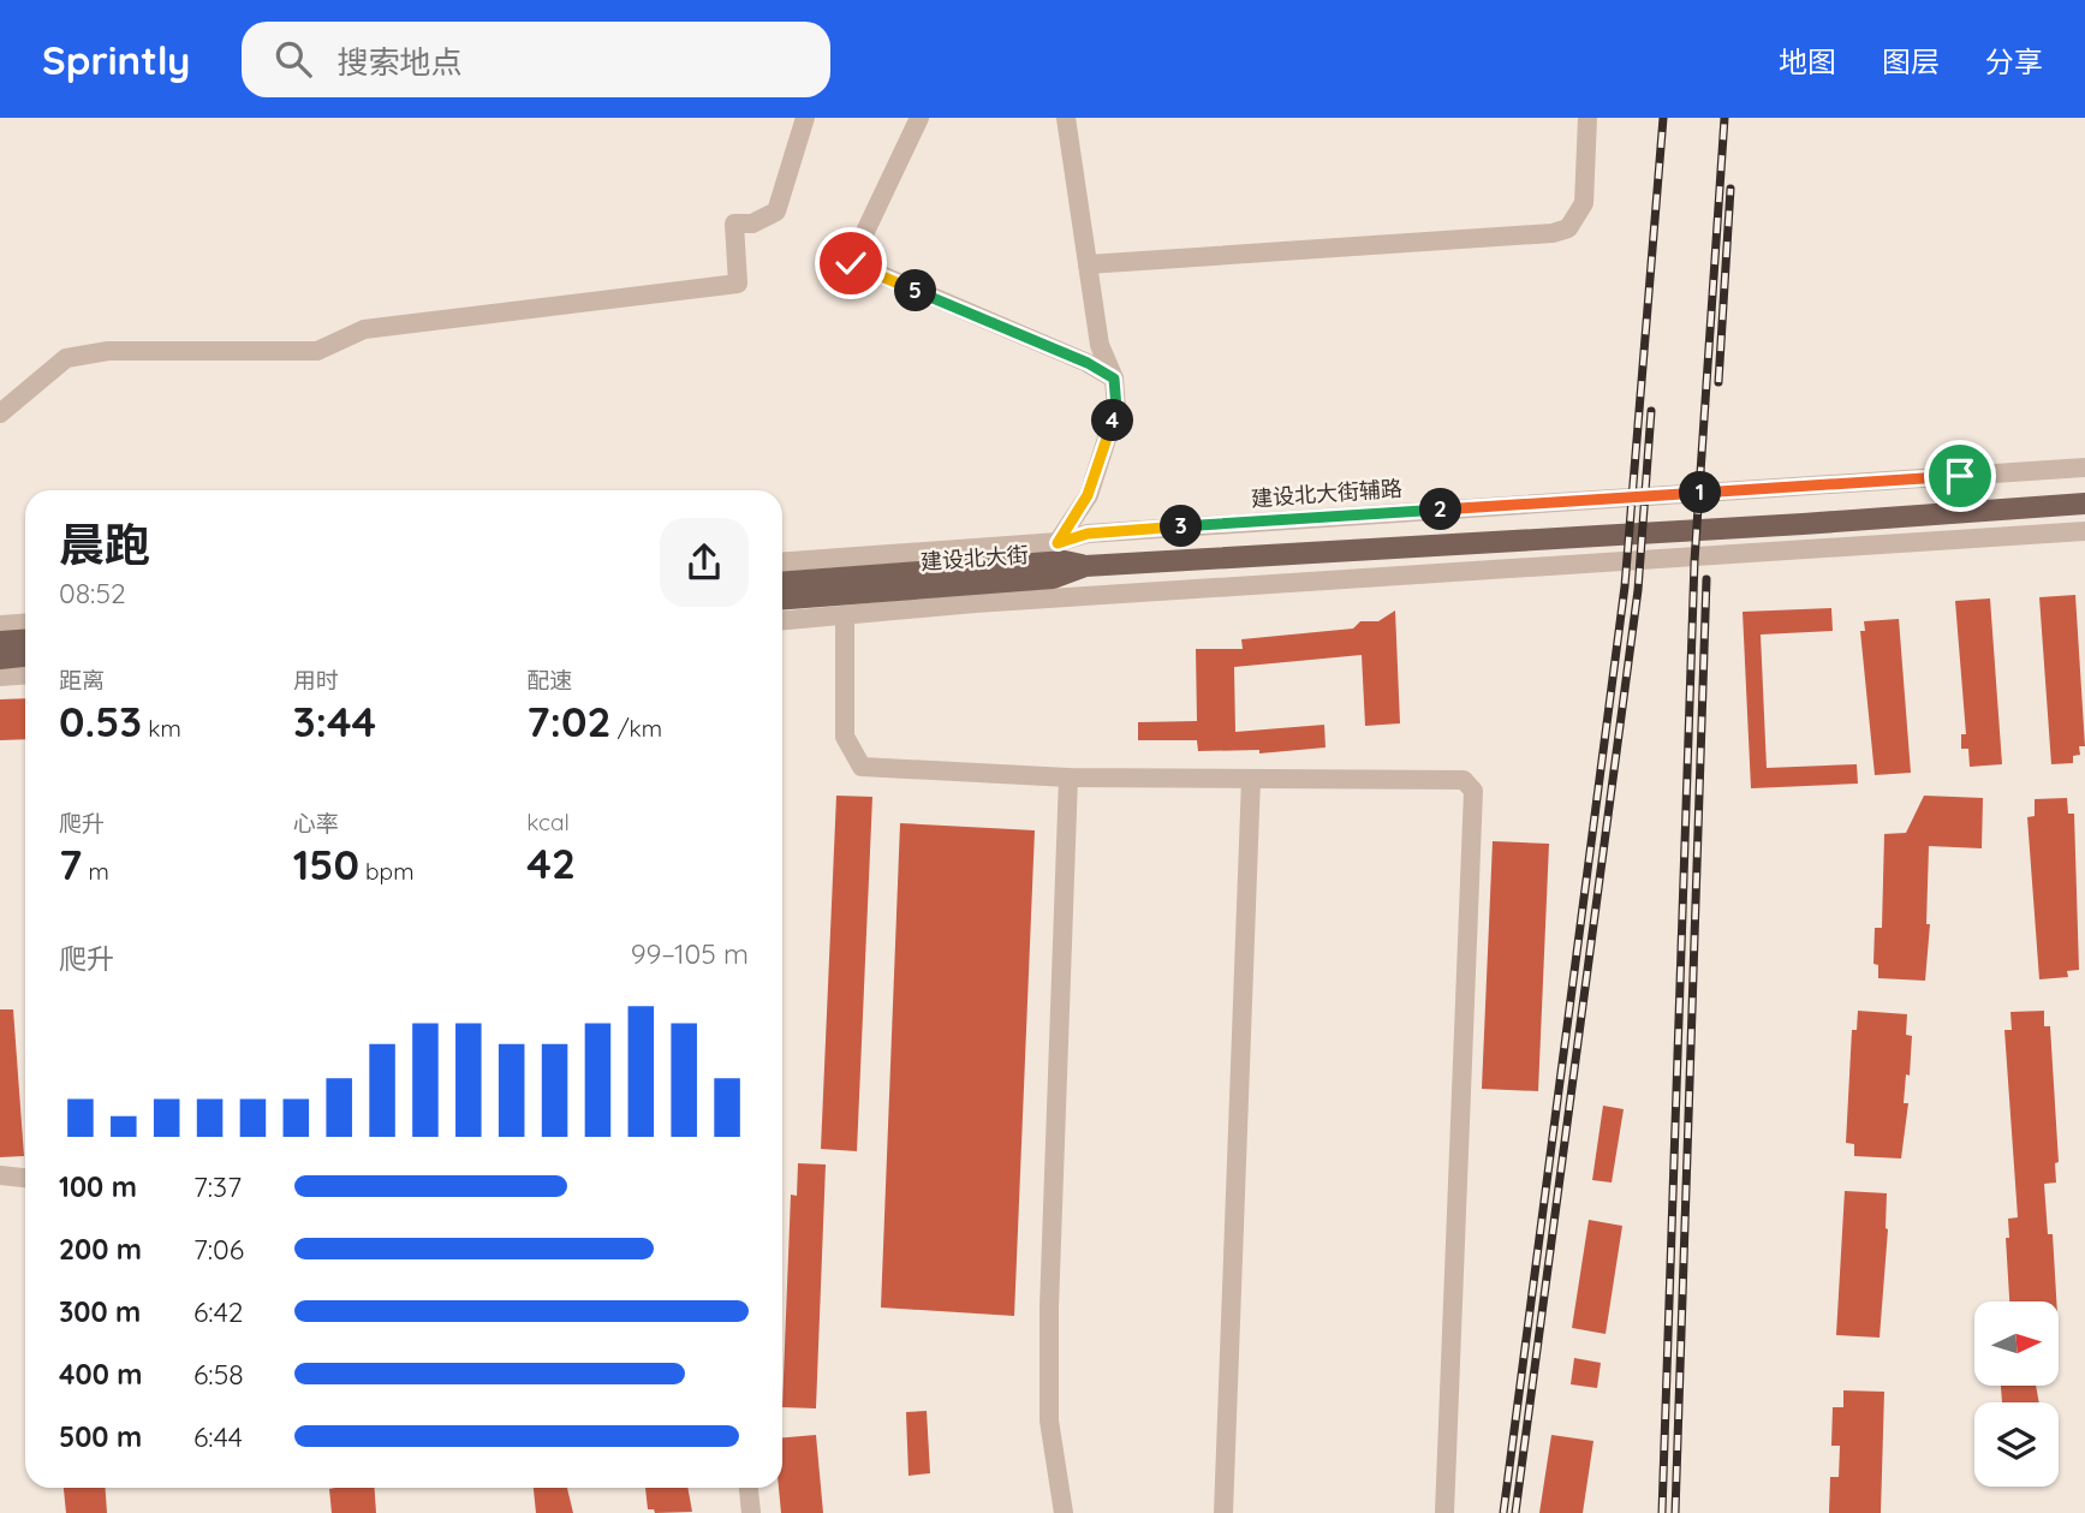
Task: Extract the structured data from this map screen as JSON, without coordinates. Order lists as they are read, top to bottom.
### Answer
{
  "streets": {
    "main road": ["建设北大街"],
    "street": ["建设北大街辅路"]
  },
  "north": "right",
  "page": {
    "header": "Sprintly",
    "search": "搜索地点",
    "nav": ["地图", "图层", "分享"],
    "pins": [
      "5",
      "4",
      "1",
      "2",
      "3"
    ],
    "heading": ["晨跑", "08:52"],
    "stats": [
      ["距离", "0.53 km"],
      ["用时", "3:44"],
      ["配速", "7:02 /km"],
      ["爬升", "7 m"],
      ["心率", "150 bpm"],
      ["kcal", "42"]
    ],
    "chart": ["爬升", "99–105 m"],
    "list": [
      {
        "name": "100 m",
        "note": "7:37"
      },
      {
        "name": "200 m",
        "note": "7:06"
      },
      {
        "name": "300 m",
        "note": "6:42"
      },
      {
        "name": "400 m",
        "note": "6:58"
      },
      {
        "name": "500 m",
        "note": "6:44"
      }
    ]
  }
}
